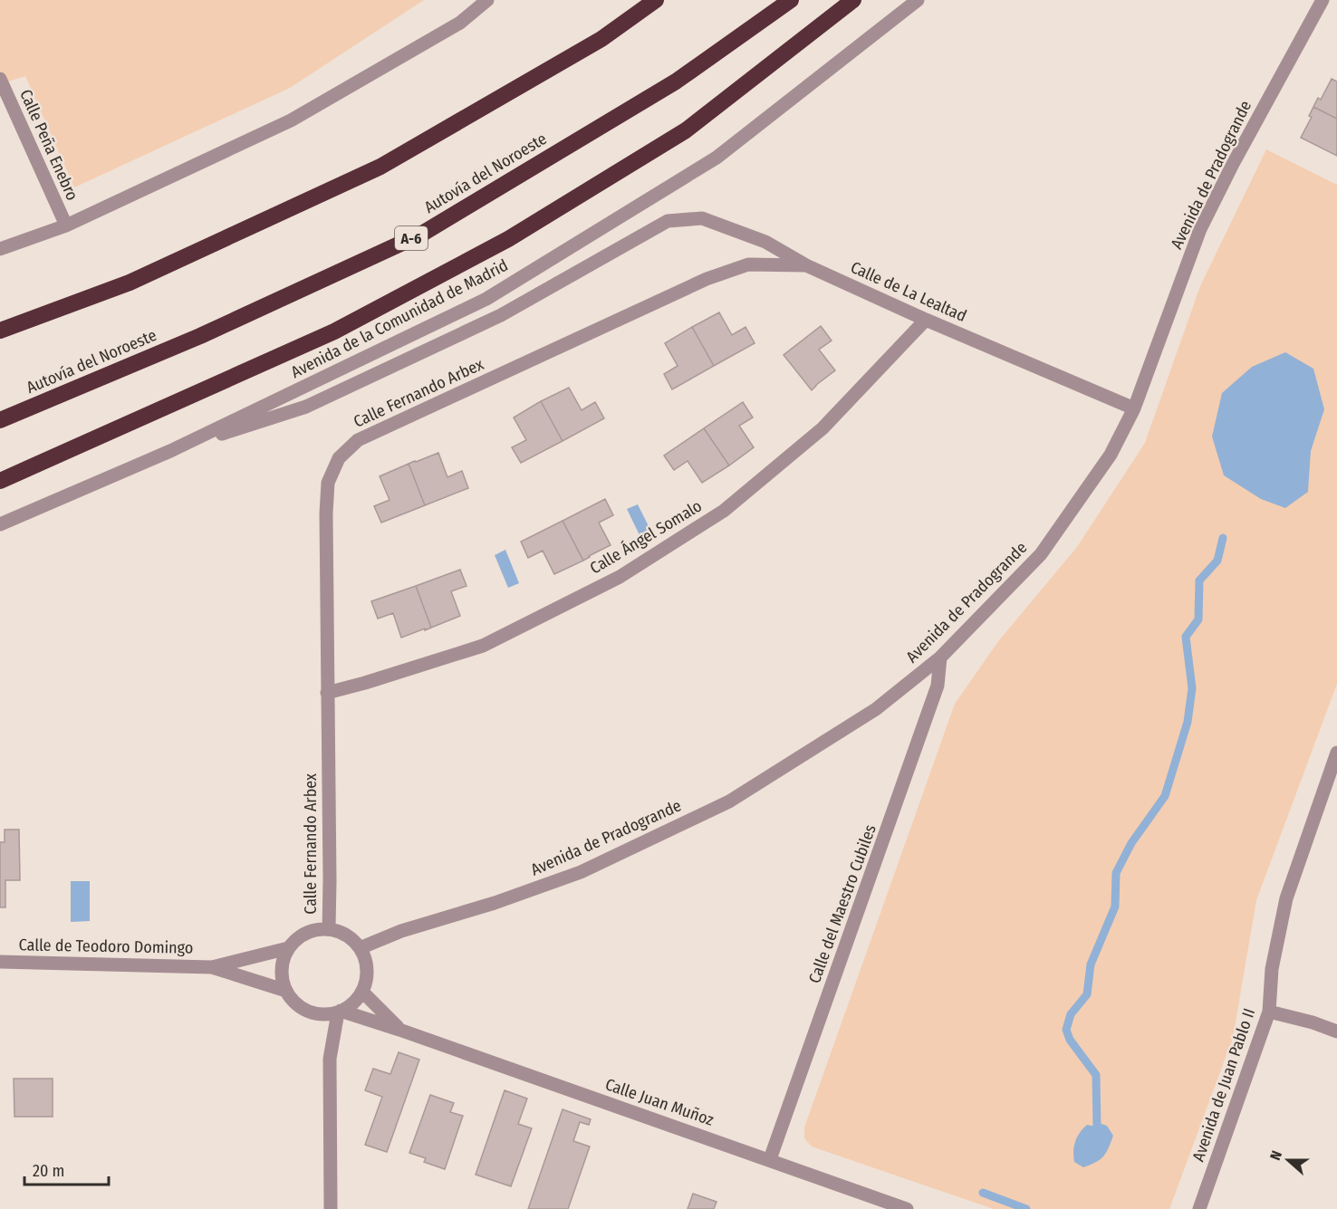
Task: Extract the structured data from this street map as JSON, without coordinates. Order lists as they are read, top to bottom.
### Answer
{
  "streets": {
    "highway": ["Autovía del Noroeste", "A-6"],
    "street": [
      "Calle Peña Enebro",
      "Avenida de Pradogrande",
      "Calle de La Lealtad",
      "Avenida de la Comunidad de Madrid",
      "Calle Fernando Arbex",
      "Calle Ángel Somalo",
      "Calle del Maestro Cubiles",
      "Calle de Teodoro Domingo",
      "Avenida de Juan Pablo II",
      "Calle Juan Muñoz"
    ]
  },
  "crossings": [
    ["Avenida de Pradogrande", "Calle de La Lealtad"],
    ["Avenida de Pradogrande", "Calle Fernando Arbex"],
    ["Avenida de Pradogrande", "Calle del Maestro Cubiles"],
    ["Avenida de Pradogrande", "Calle de Teodoro Domingo"],
    ["Avenida de Pradogrande", "Calle Juan Muñoz"],
    ["Calle de La Lealtad", "Avenida de la Comunidad de Madrid"],
    ["Calle de La Lealtad", "Calle Fernando Arbex"],
    ["Calle de La Lealtad", "Calle Ángel Somalo"],
    ["Calle Fernando Arbex", "Calle Ángel Somalo"],
    ["Calle Fernando Arbex", "Calle de Teodoro Domingo"],
    ["Calle Fernando Arbex", "Calle Juan Muñoz"],
    ["Calle del Maestro Cubiles", "Calle Juan Muñoz"],
    ["Calle de Teodoro Domingo", "Calle Juan Muñoz"]
  ],
  "scale_bar": "20 m",
  "north": "left"
}
